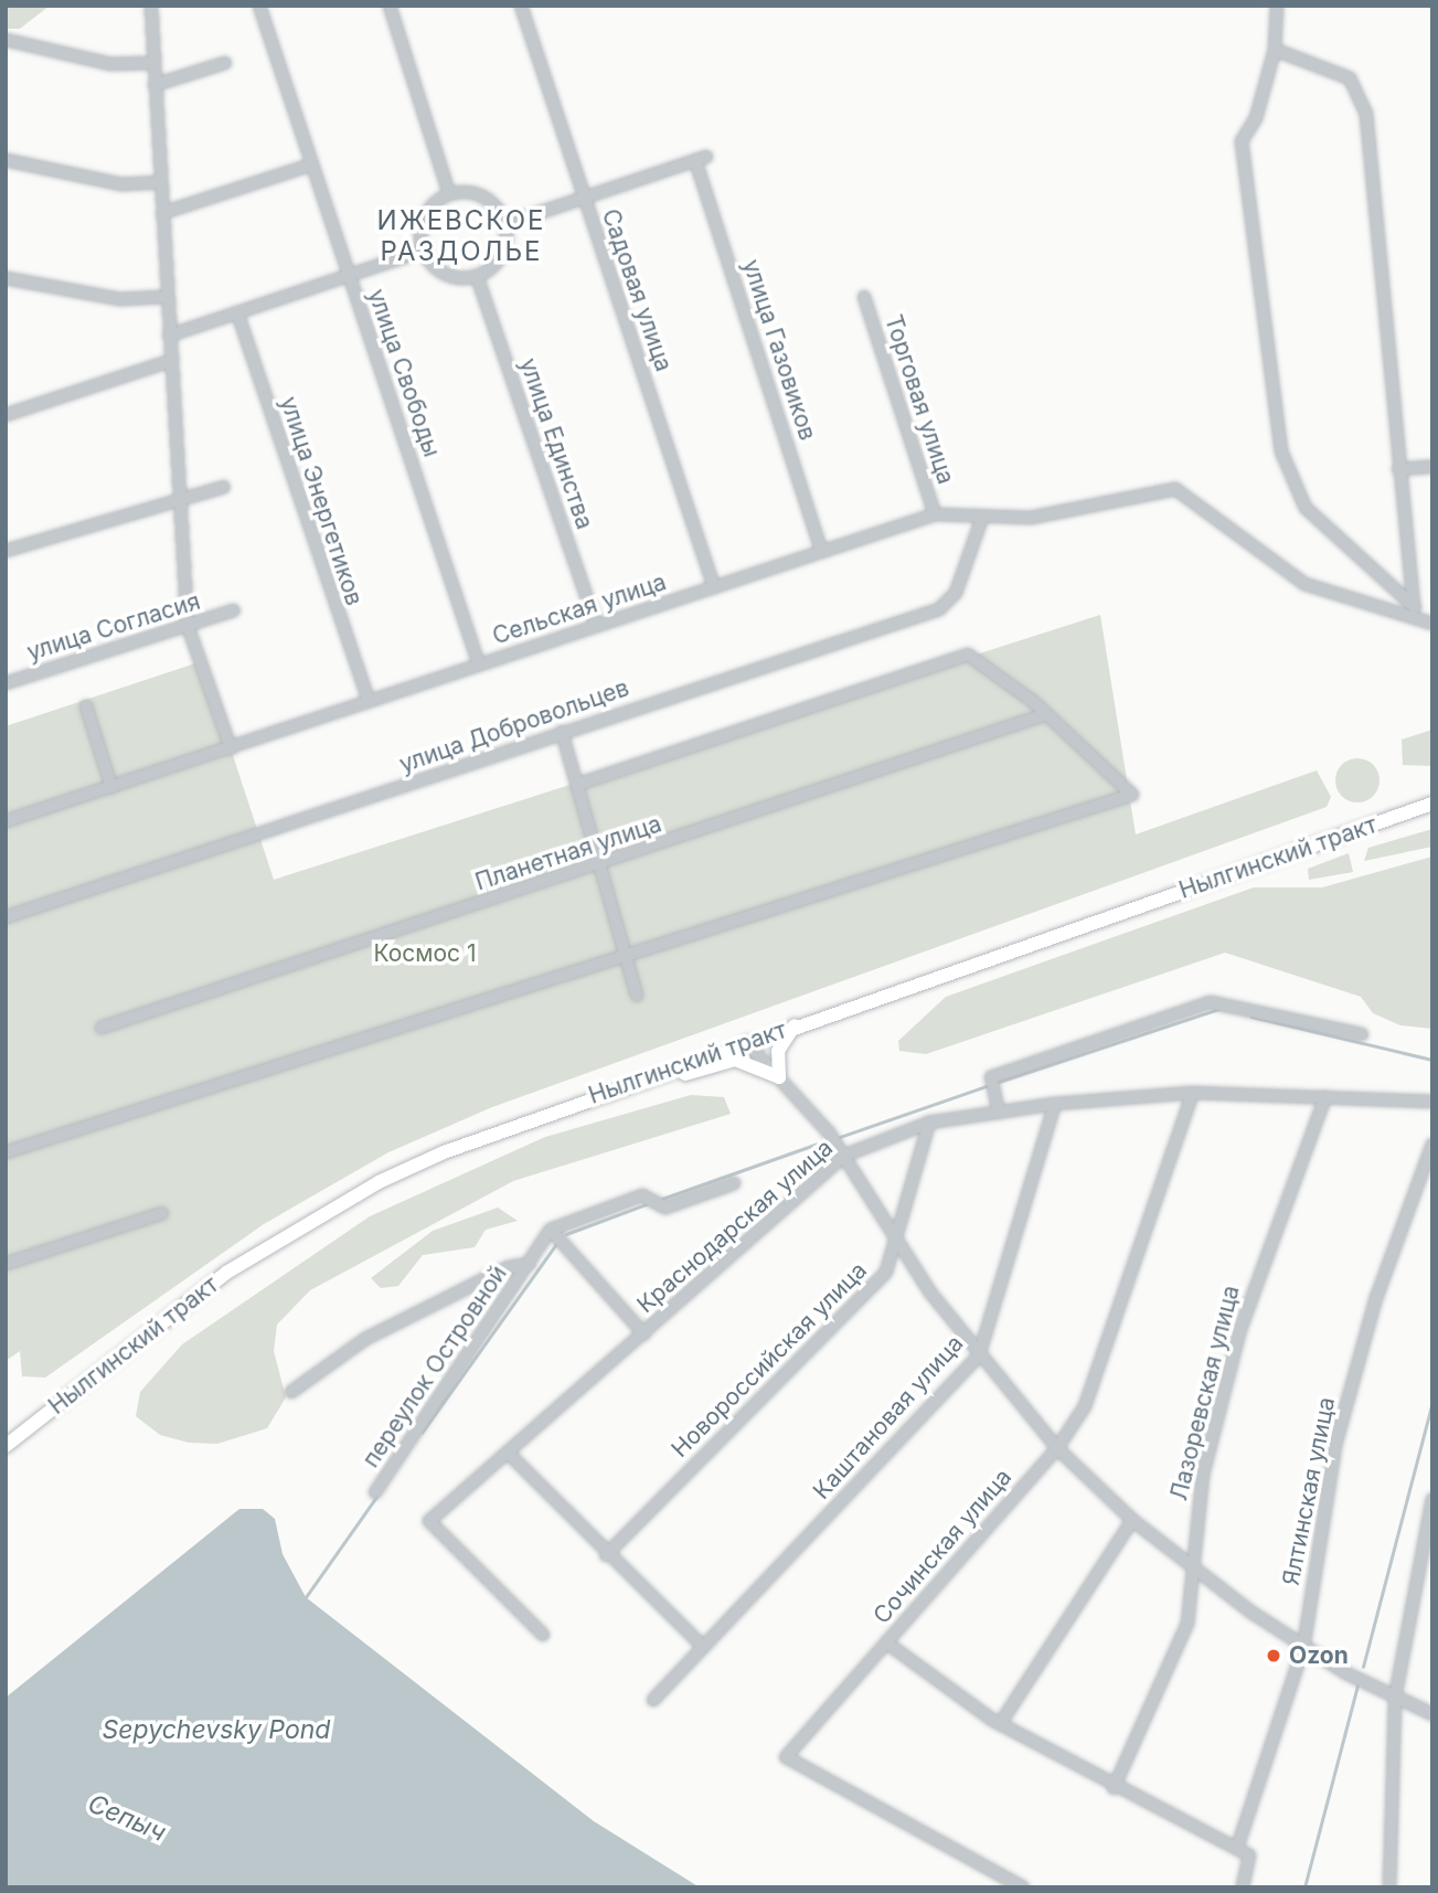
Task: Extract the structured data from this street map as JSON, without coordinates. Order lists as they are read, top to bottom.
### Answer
{
  "streets": {
    "main road": ["Нылгинский тракт"],
    "street": [
      "Садовая улица",
      "улица Газовиков",
      "улица Свободы",
      "Торговая улица",
      "улица Единства",
      "улица Энергетиков",
      "Сельская улица",
      "улица Согласия",
      "улица Добровольцев",
      "Планетная улица",
      "Краснодарская улица",
      "Новороссийская улица",
      "переулок Островной",
      "Лазоревская улица",
      "Каштановая улица",
      "Ялтинская улица",
      "Сочинская улица"
    ]
  },
  "crossings": [
    ["Садовая улица", "улица Газовиков"],
    ["Садовая улица", "Сельская улица"],
    ["улица Газовиков", "Сельская улица"],
    ["улица Свободы", "Сельская улица"],
    ["Торговая улица", "Сельская улица"],
    ["улица Единства", "Сельская улица"],
    ["улица Энергетиков", "Сельская улица"],
    ["Сельская улица", "улица Добровольцев"],
    ["Краснодарская улица", "Новороссийская улица"],
    ["Краснодарская улица", "Лазоревская улица"],
    ["Краснодарская улица", "Каштановая улица"],
    ["Краснодарская улица", "Сочинская улица"]
  ],
  "districts": ["ИЖЕВСКОЕ РАЗДОЛЬЕ"],
  "water": ["Sepychevsky Pond", "Сепыч"],
  "parks": ["Космос 1"],
  "places": ["Ozon"]
}
